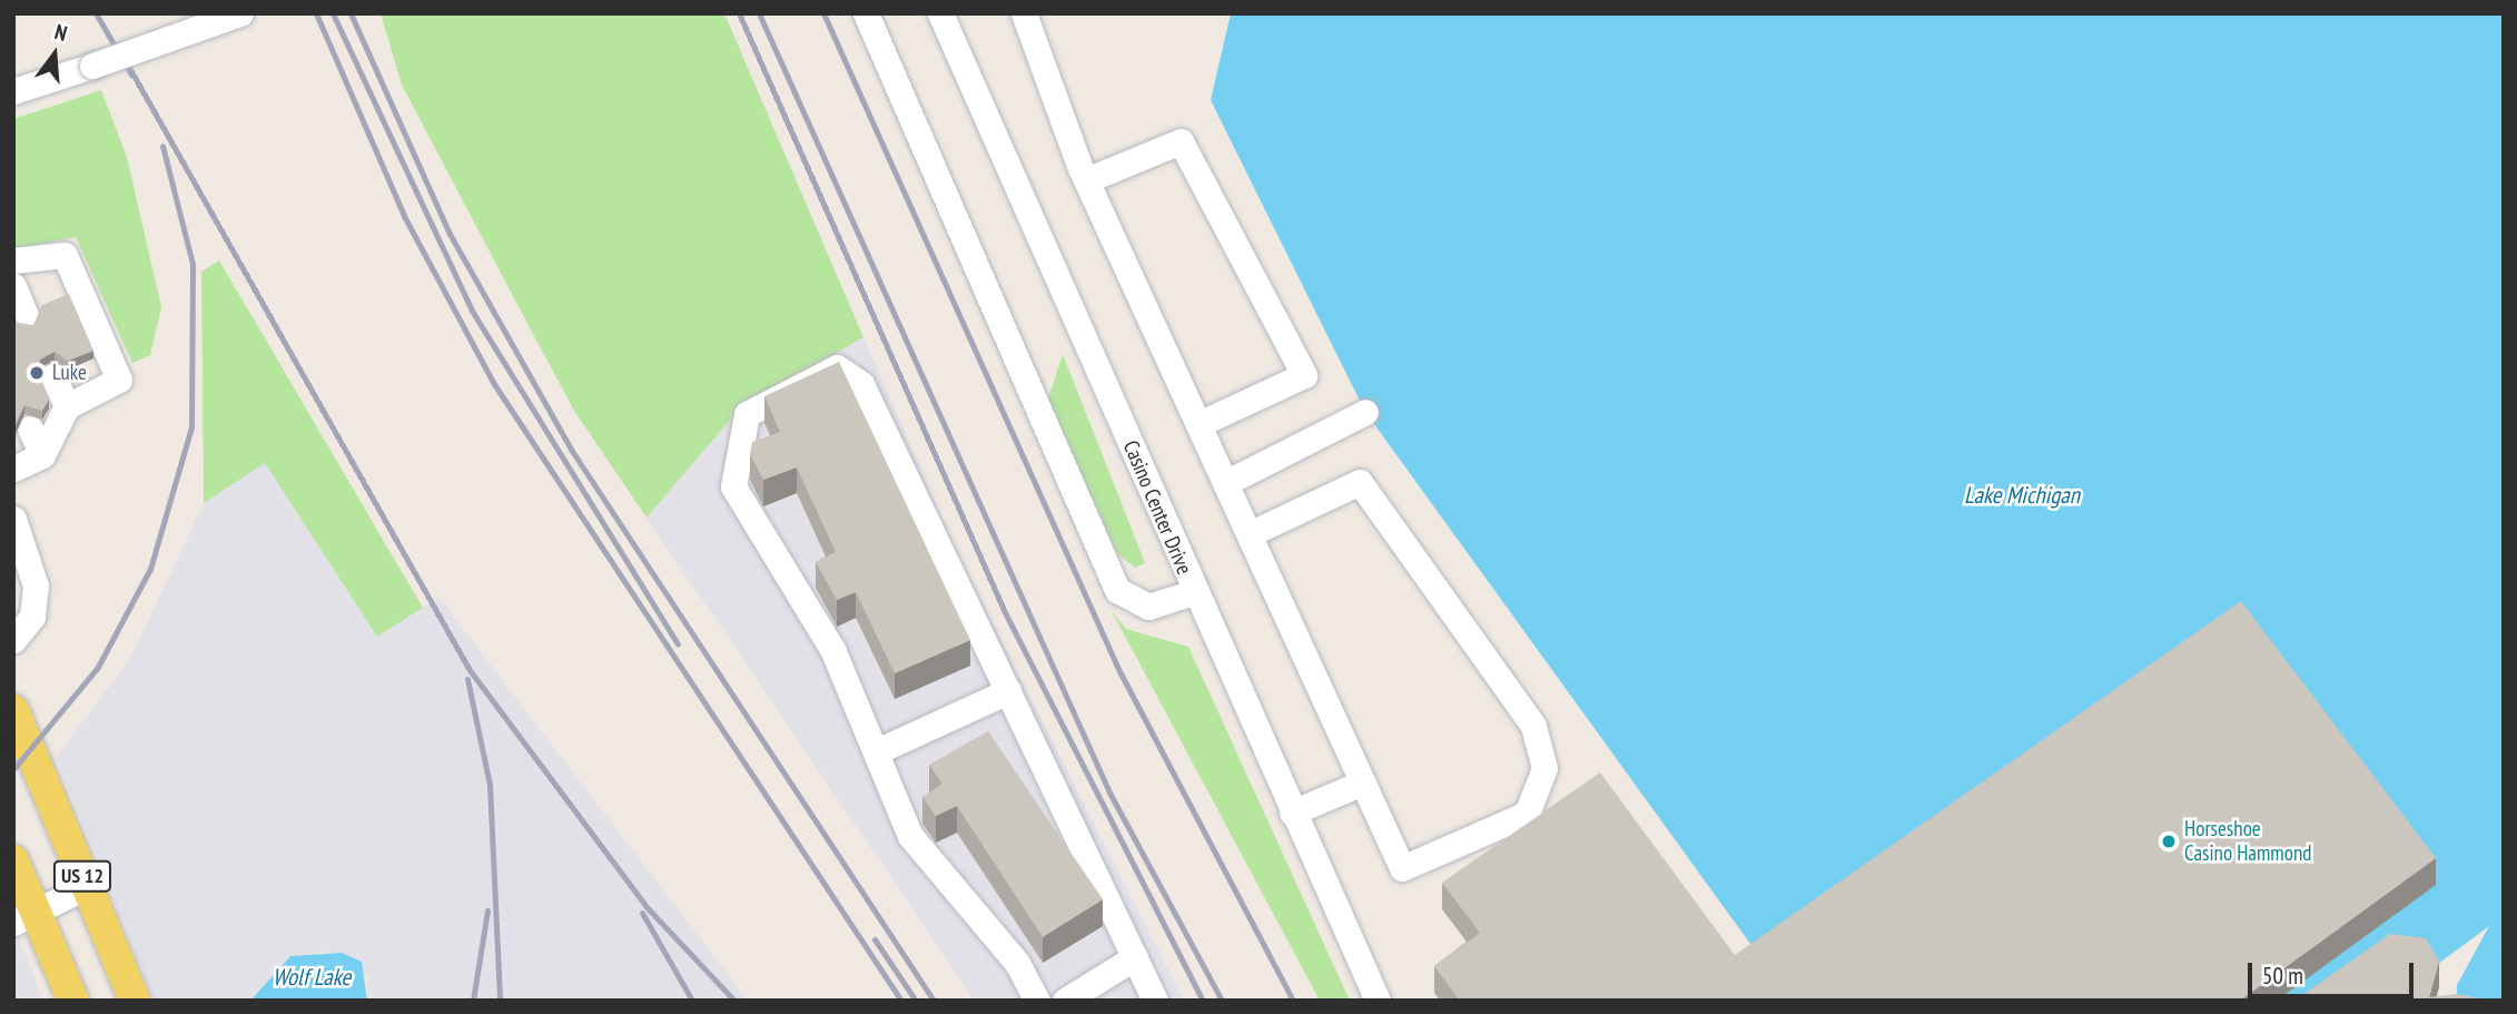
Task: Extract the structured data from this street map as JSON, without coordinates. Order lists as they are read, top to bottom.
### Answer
{
  "streets": {
    "main road": ["US 12"],
    "street": ["Casino Center Drive"]
  },
  "water": ["Lake Michigan", "Wolf Lake"],
  "places": ["Luke", "Horseshoe Casino Hammond"],
  "scale_bar": "50 m",
  "north": "top"
}
